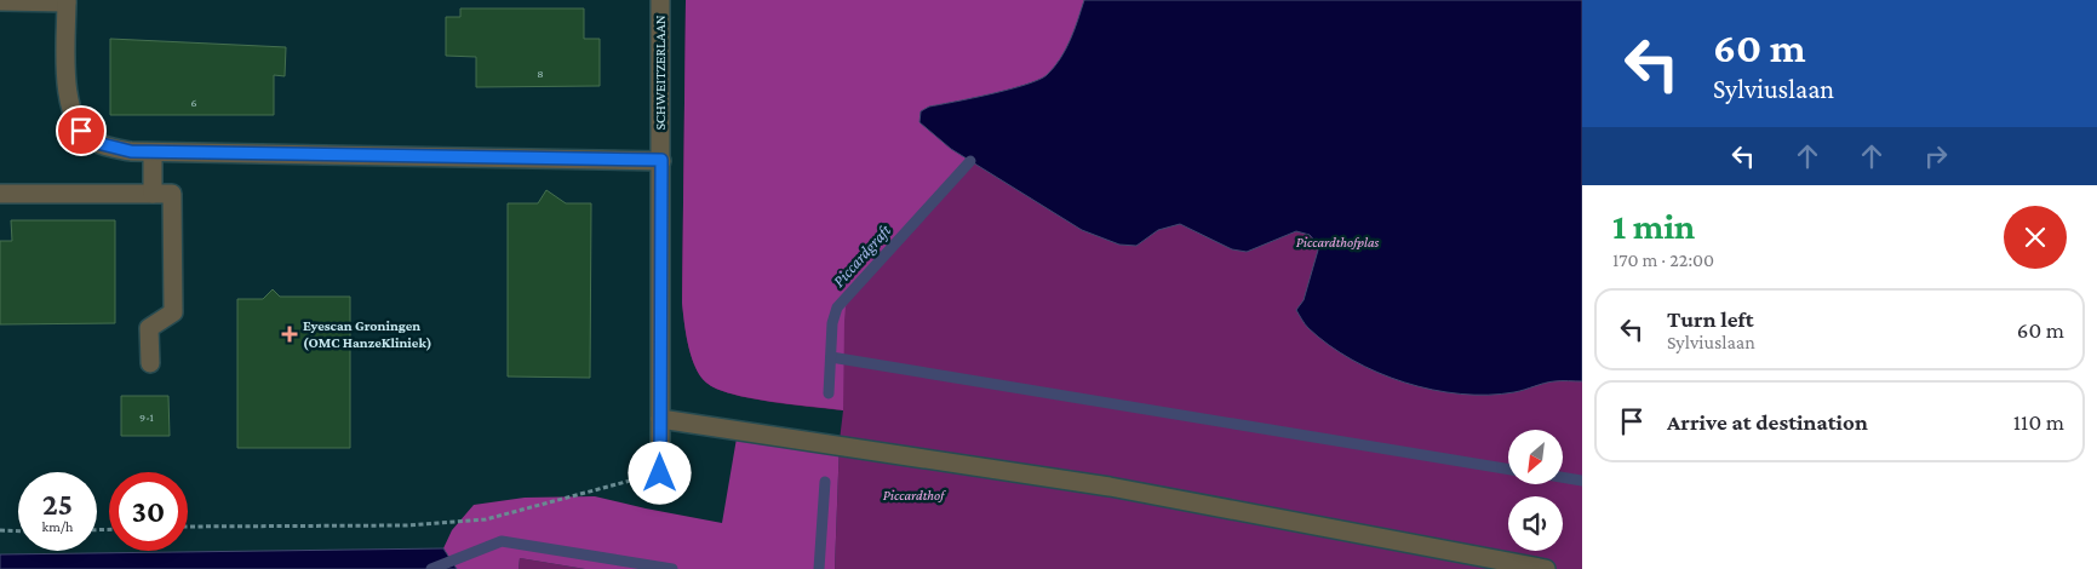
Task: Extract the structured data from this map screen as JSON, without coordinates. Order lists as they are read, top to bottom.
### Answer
{
  "streets": {
    "street": ["SCHWEITZERLAAN"]
  },
  "water": ["Piccardgraft"],
  "parks": ["Piccardthofplas", "Piccardthof"],
  "places": {
    "health": ["Eyescan Groningen (OMC HanzeKliniek)"]
  },
  "house_numbers": ["8", "6", "9-1"],
  "north": "bottom left",
  "page": {
    "turn": ["60 m", "Sylviuslaan"],
    "heading": ["1 min", "170 m · 22:00"],
    "list": [
      {
        "name": "Turn left",
        "note": "Sylviuslaan",
        "value": "60 m"
      },
      {
        "name": "Arrive at destination",
        "value": "110 m"
      }
    ],
    "speed": "25 km/h",
    "limit": "30"
  }
}
